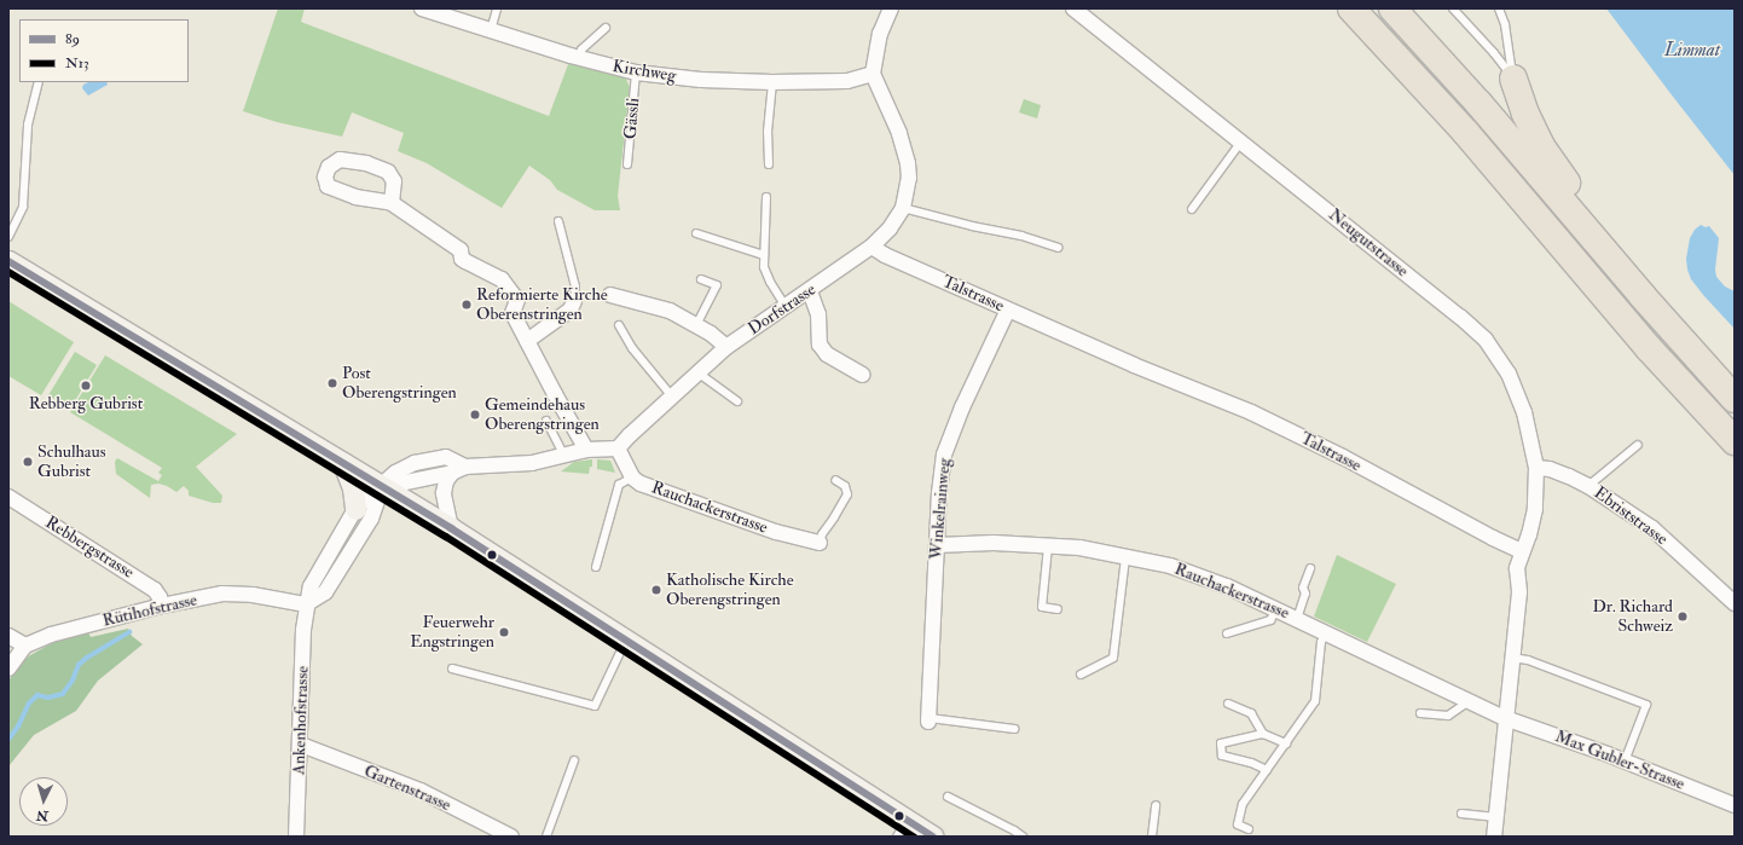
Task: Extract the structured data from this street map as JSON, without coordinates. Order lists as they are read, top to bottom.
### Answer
{
  "streets": {
    "street": [
      "Kirchweg",
      "Neugutstrasse",
      "Talstrasse",
      "Dorfstrasse",
      "Rauchackerstrasse",
      "Winkelrainweg",
      "Ebriststrasse",
      "Rebbergstrasse",
      "Rütihofstrasse",
      "Ankenhofstrasse",
      "Max Gubler-Strasse",
      "Gartenstrasse"
    ],
    "lane": ["Gässli"]
  },
  "crossings": [
    ["Kirchweg", "Gässli"],
    ["Kirchweg", "Dorfstrasse"],
    ["Neugutstrasse", "Talstrasse"],
    ["Neugutstrasse", "Ebriststrasse"],
    ["Talstrasse", "Dorfstrasse"],
    ["Talstrasse", "Winkelrainweg"],
    ["Dorfstrasse", "Rauchackerstrasse"],
    ["Rauchackerstrasse", "Winkelrainweg"],
    ["Rauchackerstrasse", "Max Gubler-Strasse"],
    ["Rebbergstrasse", "Rütihofstrasse"],
    ["Rütihofstrasse", "Ankenhofstrasse"],
    ["Ankenhofstrasse", "Gartenstrasse"]
  ],
  "water": ["Limmat"],
  "places": [
    "Reformierte Kirche Oberenstringen",
    "Post Oberengstringen",
    "Rebberg Gubrist",
    "Gemeindehaus Oberengstringen",
    "Schulhaus Gubrist",
    "Katholische Kirche Oberengstringen",
    "Dr. Richard Schweiz",
    "Feuerwehr Engstringen"
  ],
  "lines": ["transit line 89", "transit line N13"],
  "legend": ["89", "N13"],
  "north": "bottom"
}
